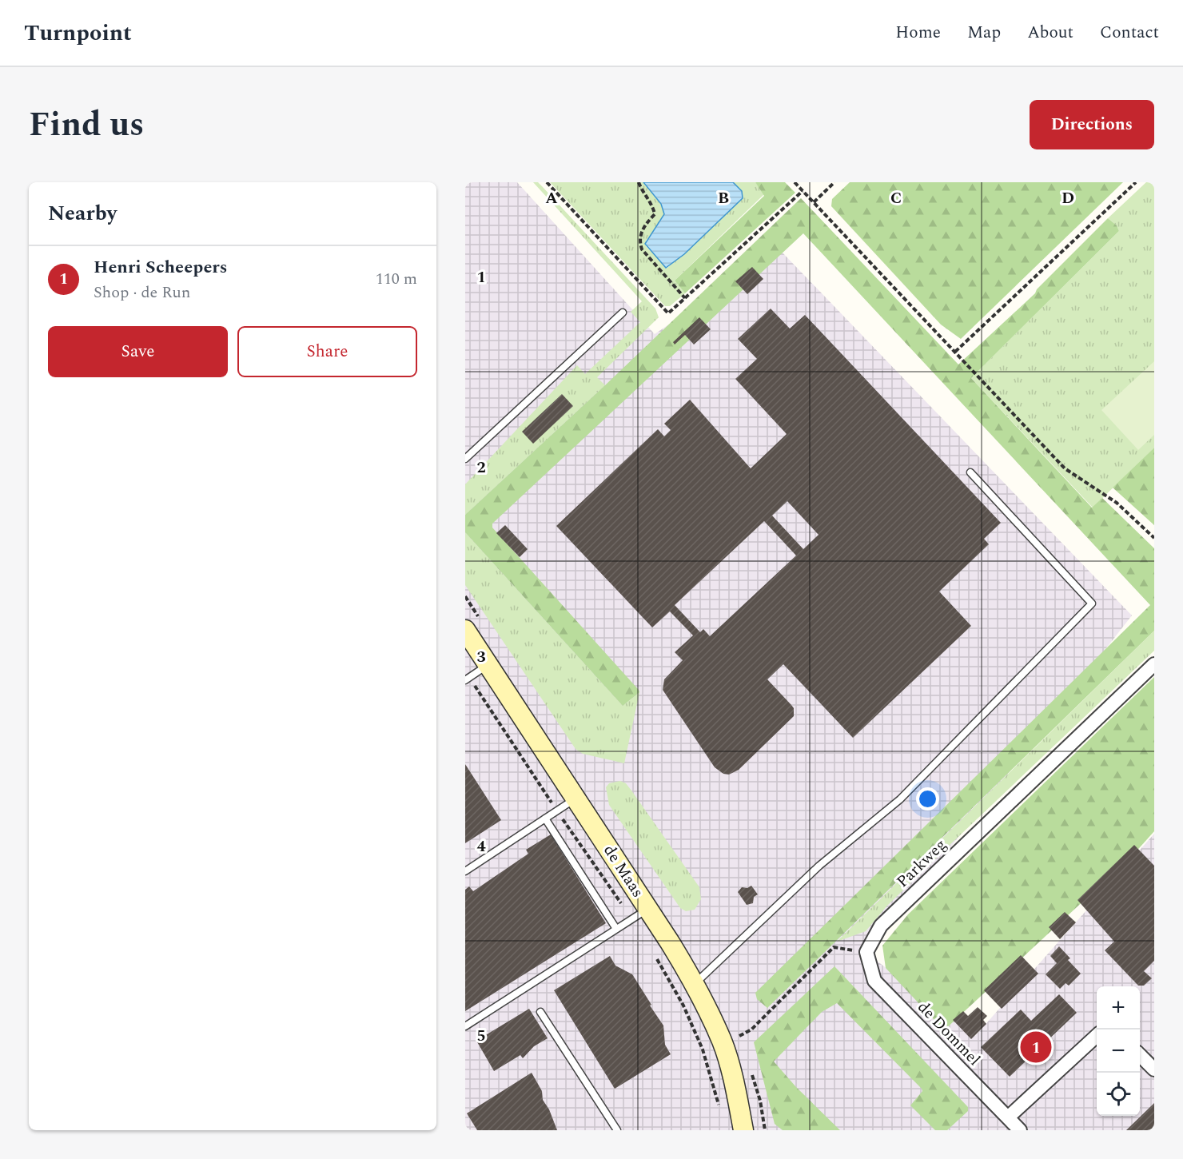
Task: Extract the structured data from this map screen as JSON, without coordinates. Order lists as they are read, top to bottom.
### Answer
{
  "streets": {
    "street": ["Parkweg", "de Maas", "de Dommel"]
  },
  "crossings": [
    ["Parkweg", "de Dommel"]
  ],
  "page": {
    "header": "Turnpoint",
    "nav": [
      "Home",
      "Map",
      "About",
      "Contact"
    ],
    "title": "Find us",
    "buttons": [
      "Directions",
      ["Save", "Share"]
    ],
    "heading": "Nearby",
    "list": [
      {
        "mark": "1",
        "name": "Henri Scheepers",
        "note": "Shop · de Run",
        "value": "110 m"
      }
    ],
    "map_buttons": ["+", "−"],
    "pins": "1"
  },
  "grid": {
    "columns": [
      "A",
      "B",
      "C",
      "D"
    ],
    "rows": [
      "1",
      "2",
      "3",
      "4",
      "5"
    ]
  }
}
